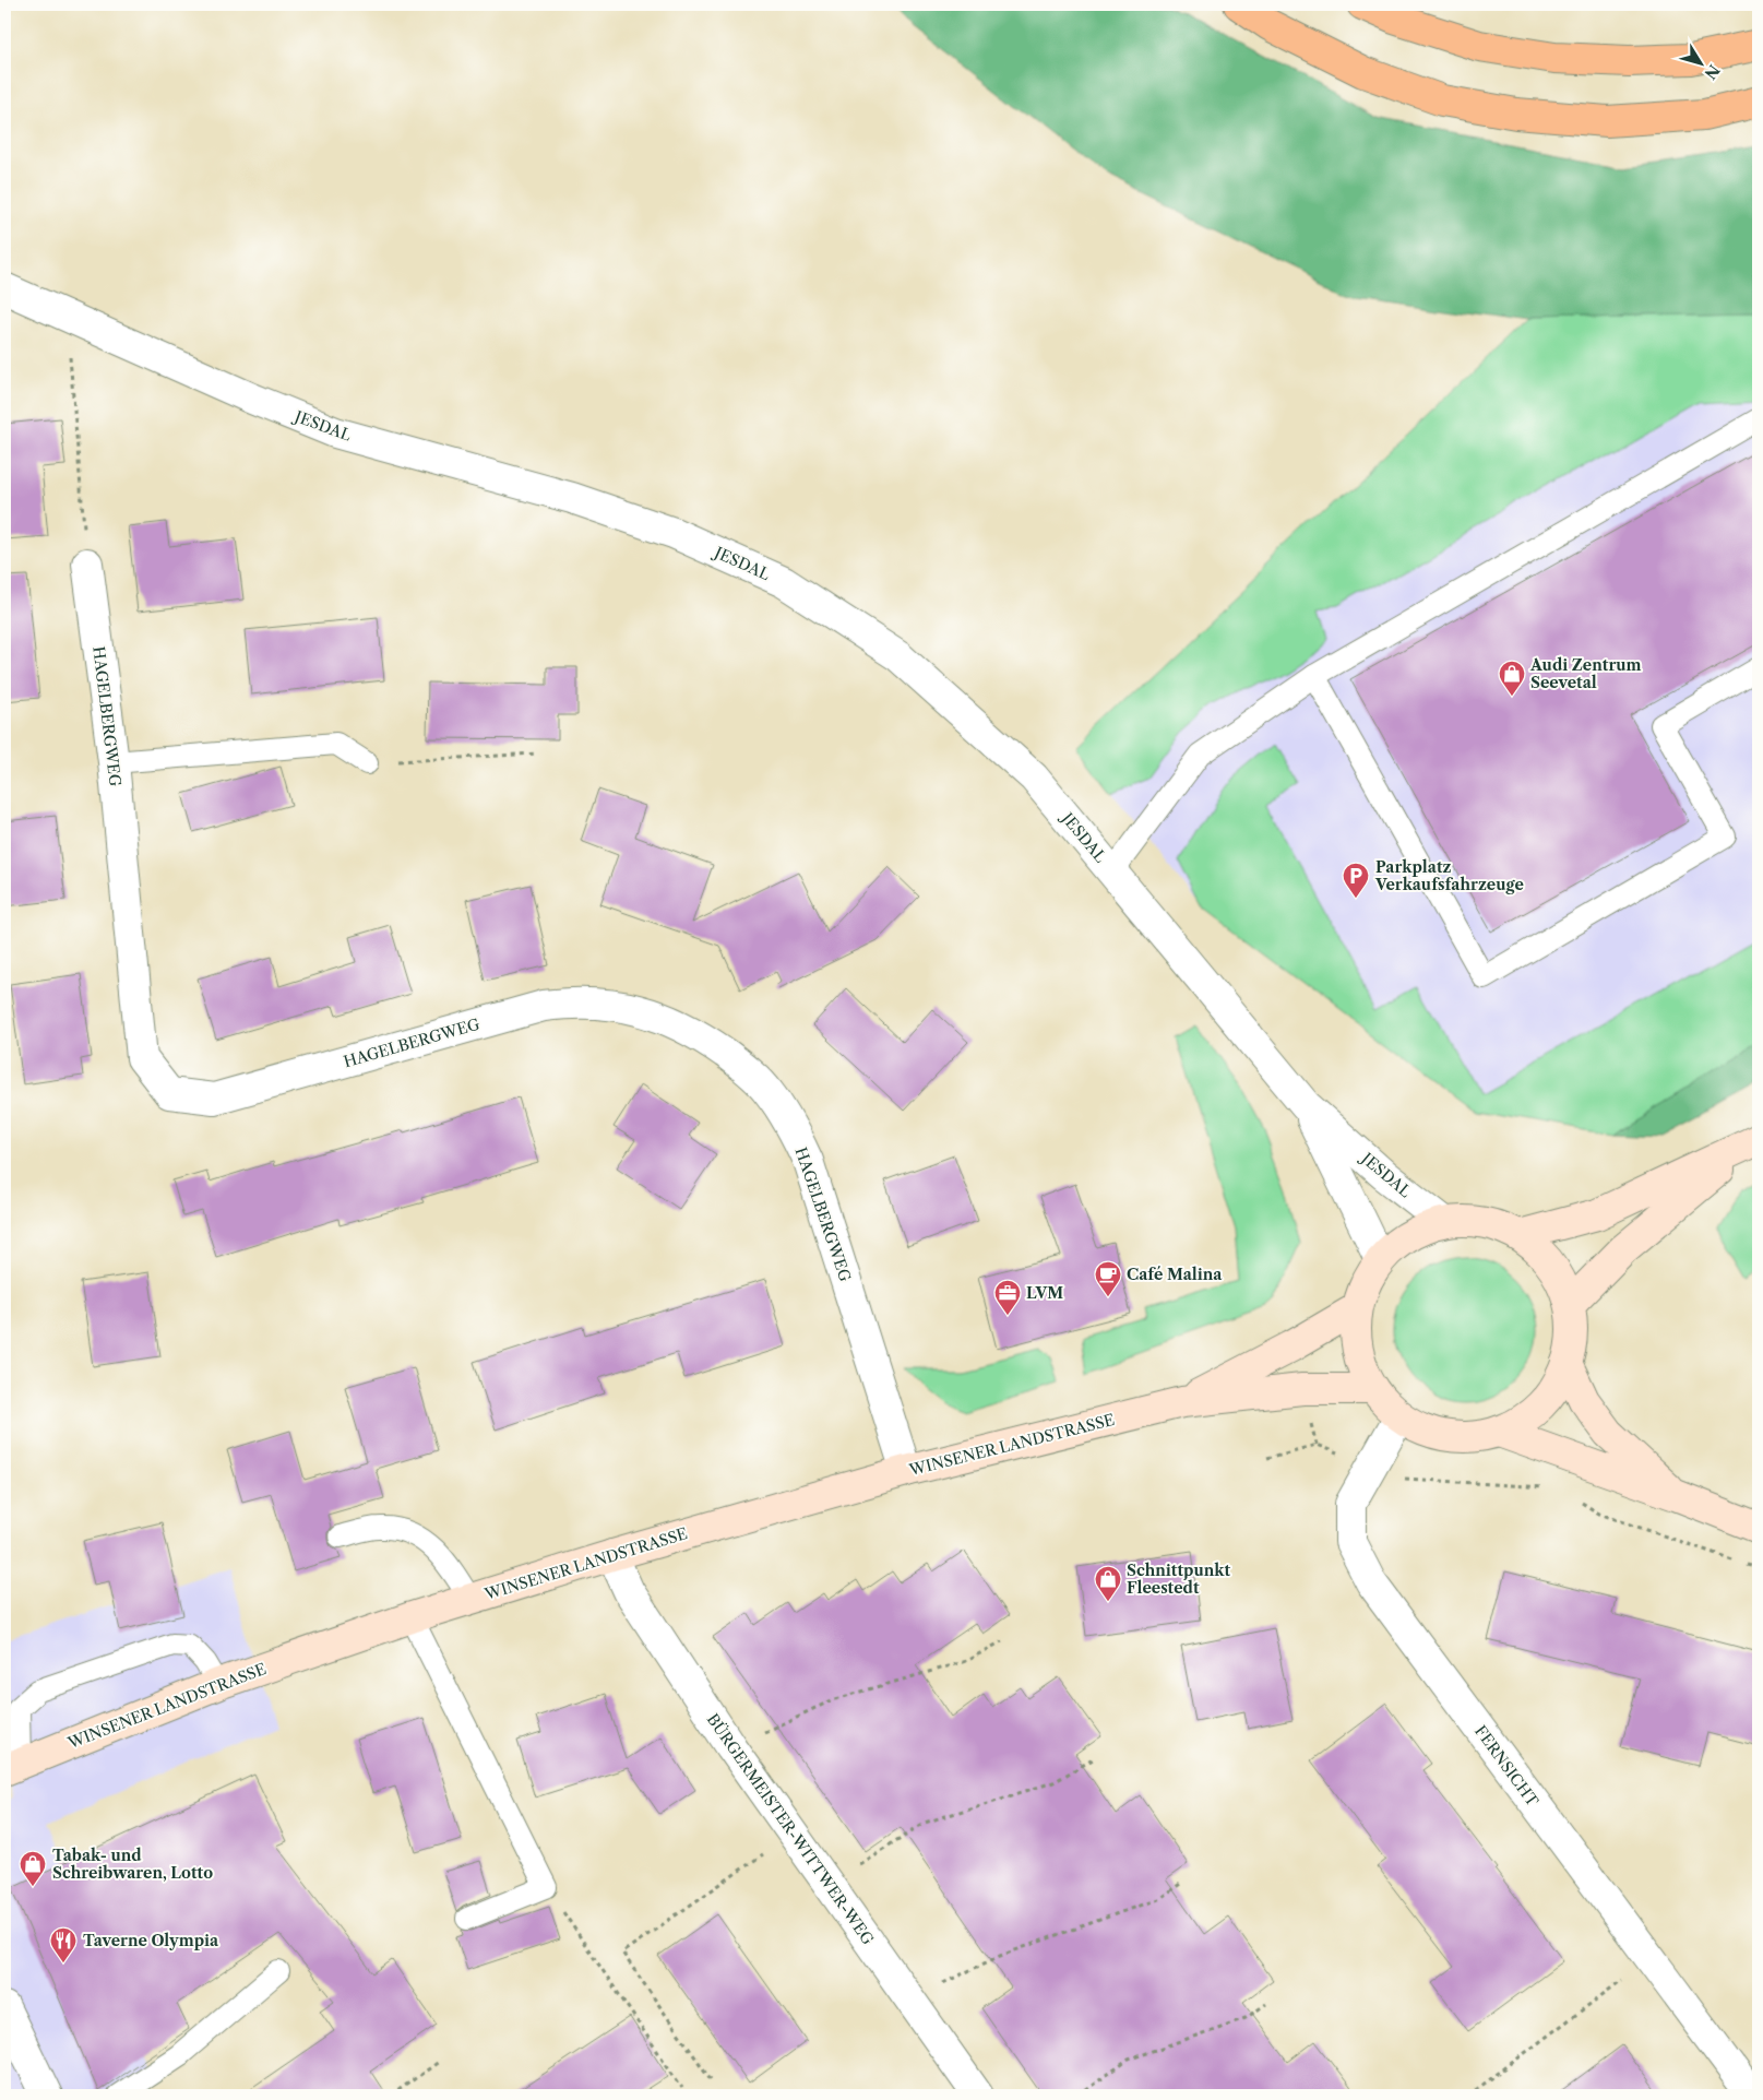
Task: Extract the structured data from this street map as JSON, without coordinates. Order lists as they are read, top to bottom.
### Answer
{
  "streets": {
    "street": [
      "JESDAL",
      "HAGELBERGWEG",
      "WINSENER LANDSTRASSE",
      "FERNSICHT",
      "BÜRGERMEISTER-WITTWER-WEG"
    ]
  },
  "crossings": [
    ["HAGELBERGWEG", "WINSENER LANDSTRASSE"],
    ["WINSENER LANDSTRASSE", "BÜRGERMEISTER-WITTWER-WEG"]
  ],
  "places": {
    "shop": ["Audi Zentrum Seevetal", "Schnittpunkt Fleestedt", "Tabak- und Schreibwaren, Lotto"],
    "parking": ["Parkplatz Verkaufsfahrzeuge"],
    "cafe": ["Café Malina"],
    "office": ["LVM"],
    "restaurant": ["Taverne Olympia"]
  },
  "north": "bottom right"
}
